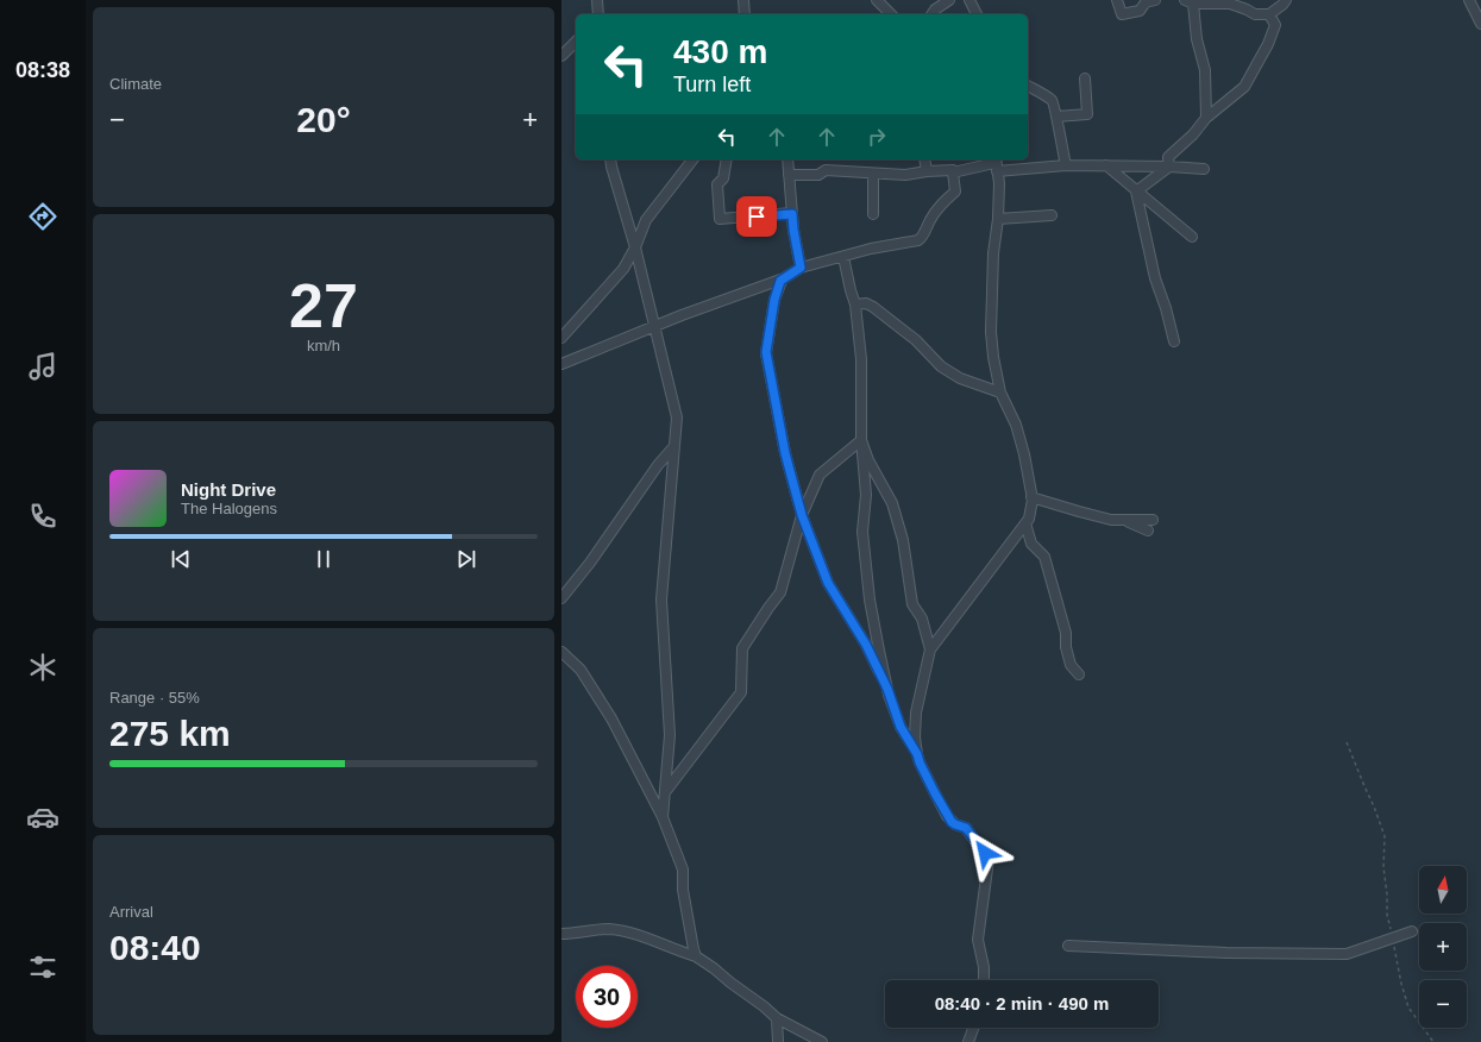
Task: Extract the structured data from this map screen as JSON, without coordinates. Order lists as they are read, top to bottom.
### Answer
{
  "north": "top",
  "page": {
    "tabs": "08:38",
    "tile": [
      "Climate",
      ["27", "km/h"],
      ["Range · 55%", "275 km"],
      ["Arrival", "08:40"]
    ],
    "turn": ["430 m", "Turn left"],
    "heat": ["−", "20°", "+"],
    "song": ["Night Drive", "The Halogens"],
    "map_buttons": ["+", "−"],
    "limit": "30",
    "trip": "08:40 · 2 min · 490 m"
  }
}
